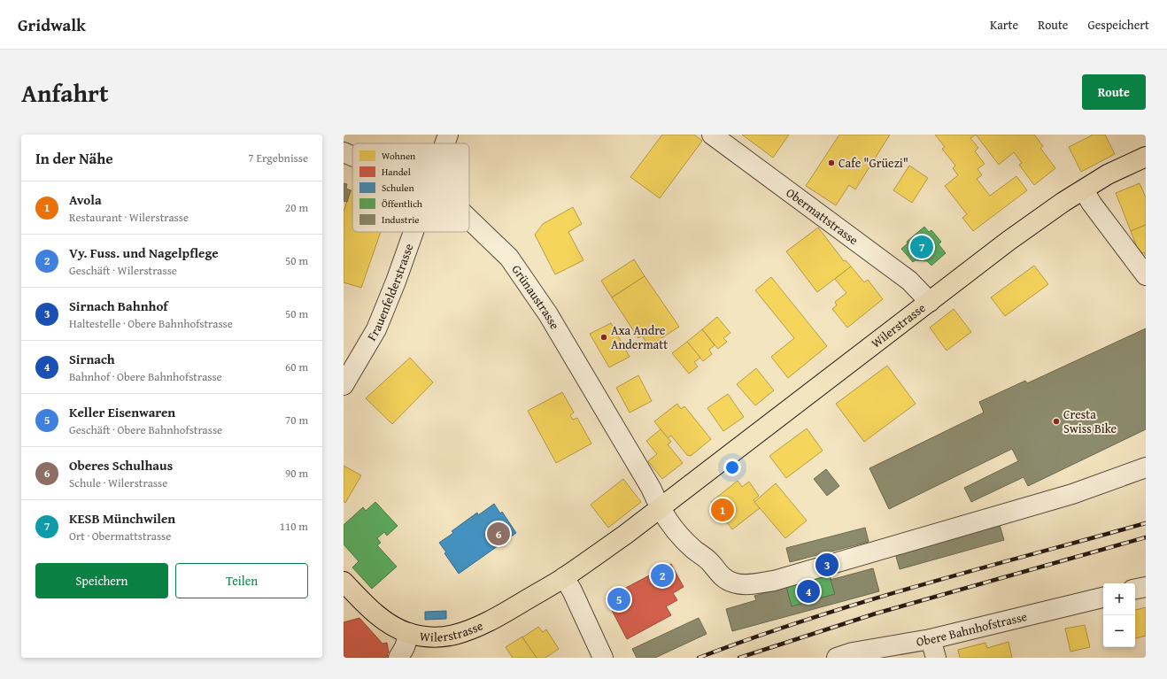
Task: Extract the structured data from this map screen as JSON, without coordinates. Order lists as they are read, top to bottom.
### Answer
{
  "streets": {
    "main road": ["Wilerstrasse"],
    "street": [
      "Obermattstrasse",
      "Frauenfelderstrasse",
      "Grünaustrasse",
      "Obere Bahnhofstrasse"
    ]
  },
  "crossings": [
    ["Obermattstrasse", "Wilerstrasse"],
    ["Grünaustrasse", "Wilerstrasse"]
  ],
  "places": ["Cafe \"Grüezi\"", "Axa Andre Andermatt", "Cresta Swiss Bike"],
  "legend": [
    "Wohnen",
    "Handel",
    "Schulen",
    "Öffentlich",
    "Industrie"
  ],
  "page": {
    "header": "Gridwalk",
    "nav": ["Karte", "Route", "Gespeichert"],
    "title": "Anfahrt",
    "buttons": [
      "Route",
      ["Speichern", "Teilen"]
    ],
    "heading": ["In der Nähe", "7 Ergebnisse"],
    "list": [
      {
        "mark": "1",
        "name": "Avola",
        "note": "Restaurant · Wilerstrasse",
        "value": "20 m"
      },
      {
        "mark": "2",
        "name": "Vy. Fuss. und Nagelpflege",
        "note": "Geschäft · Wilerstrasse",
        "value": "50 m"
      },
      {
        "mark": "3",
        "name": "Sirnach Bahnhof",
        "note": "Haltestelle · Obere Bahnhofstrasse",
        "value": "50 m"
      },
      {
        "mark": "4",
        "name": "Sirnach",
        "note": "Bahnhof · Obere Bahnhofstrasse",
        "value": "60 m"
      },
      {
        "mark": "5",
        "name": "Keller Eisenwaren",
        "note": "Geschäft · Obere Bahnhofstrasse",
        "value": "70 m"
      },
      {
        "mark": "6",
        "name": "Oberes Schulhaus",
        "note": "Schule · Wilerstrasse",
        "value": "90 m"
      },
      {
        "mark": "7",
        "name": "KESB Münchwilen",
        "note": "Ort · Obermattstrasse",
        "value": "110 m"
      }
    ],
    "pins": [
      "7",
      "1",
      "6",
      "3",
      "2",
      "4",
      "5"
    ],
    "map_buttons": ["+", "−"]
  }
}
